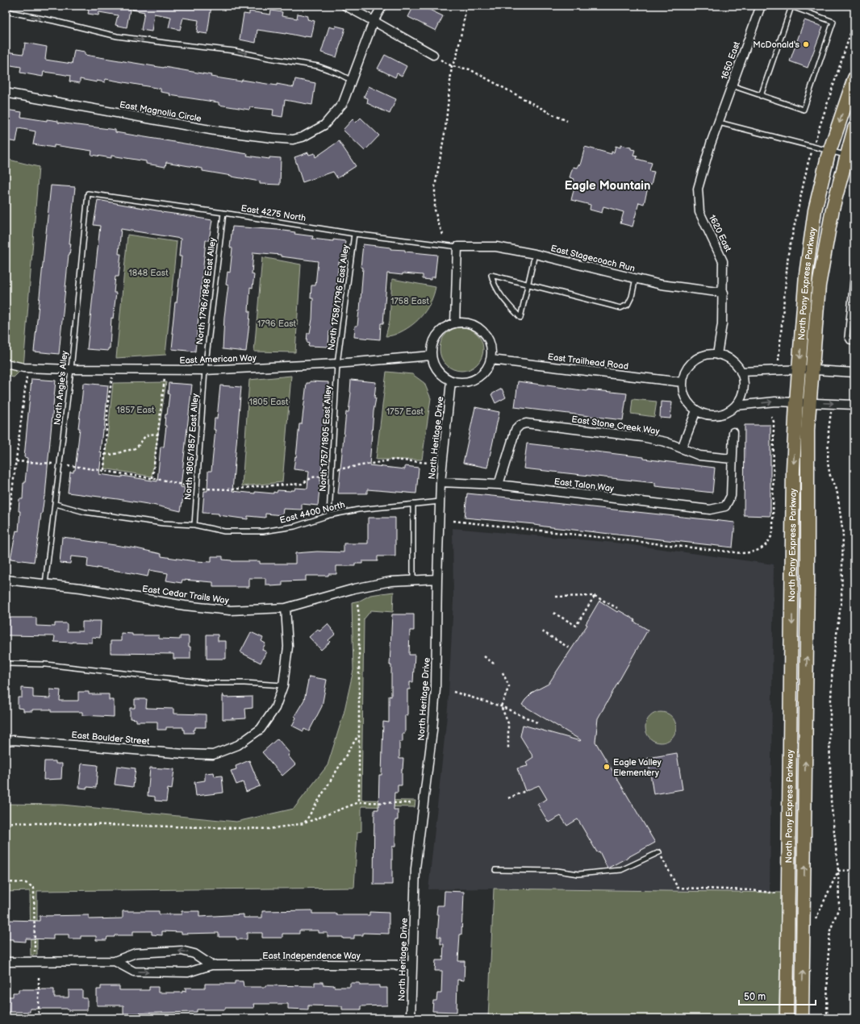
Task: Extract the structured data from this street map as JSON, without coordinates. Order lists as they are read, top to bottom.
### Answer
{
  "streets": {
    "main road": ["North Pony Express Parkway"],
    "street": [
      "1650 East",
      "East Magnolia Circle",
      "1620 East",
      "East Stagecoach Run",
      "East American Way",
      "East Trailhead Road",
      "East Stone Creek Way",
      "North Heritage Drive",
      "East Talon Way",
      "East Cedar Trails Way",
      "East Boulder Street",
      "East Independence Way"
    ],
    "lane": [
      "East 4275 North",
      "North 1796/1848 East Alley",
      "North 1758/1796 East Alley",
      "North Angie's Alley",
      "North 1757/1805 East Alley",
      "North 1805/1857 East Alley",
      "East 4400 North"
    ]
  },
  "crossings": [
    ["1650 East", "1620 East"],
    ["East 4275 North", "East Stagecoach Run"],
    ["East 4275 North", "North 1796/1848 East Alley"],
    ["East 4275 North", "North 1758/1796 East Alley"],
    ["East 4275 North", "North Angie's Alley"],
    ["1620 East", "East Stagecoach Run"],
    ["1620 East", "East Trailhead Road"],
    ["North 1796/1848 East Alley", "East American Way"],
    ["North 1796/1848 East Alley", "North 1805/1857 East Alley"],
    ["North 1758/1796 East Alley", "East American Way"],
    ["North 1758/1796 East Alley", "North 1757/1805 East Alley"],
    ["East American Way", "East Trailhead Road"],
    ["East American Way", "North Angie's Alley"],
    ["East American Way", "North Heritage Drive"],
    ["East American Way", "North 1757/1805 East Alley"],
    ["East American Way", "North 1805/1857 East Alley"],
    ["East Trailhead Road", "North Heritage Drive"],
    ["North Angie's Alley", "East 4400 North"],
    ["North Angie's Alley", "East Cedar Trails Way"],
    ["East Stone Creek Way", "East Talon Way"],
    ["North Heritage Drive", "East Talon Way"],
    ["North Heritage Drive", "East 4400 North"],
    ["North Heritage Drive", "East Cedar Trails Way"],
    ["North Heritage Drive", "East Independence Way"],
    ["North 1757/1805 East Alley", "East 4400 North"],
    ["North 1805/1857 East Alley", "East 4400 North"]
  ],
  "districts": ["Eagle Mountain"],
  "parks": [
    "1848 East",
    "1758 East",
    "1796 East",
    "1805 East",
    "1857 East",
    "1757 East"
  ],
  "places": ["McDonald's", "Eagle Valley Elementery"],
  "scale_bar": "50 m"
}
